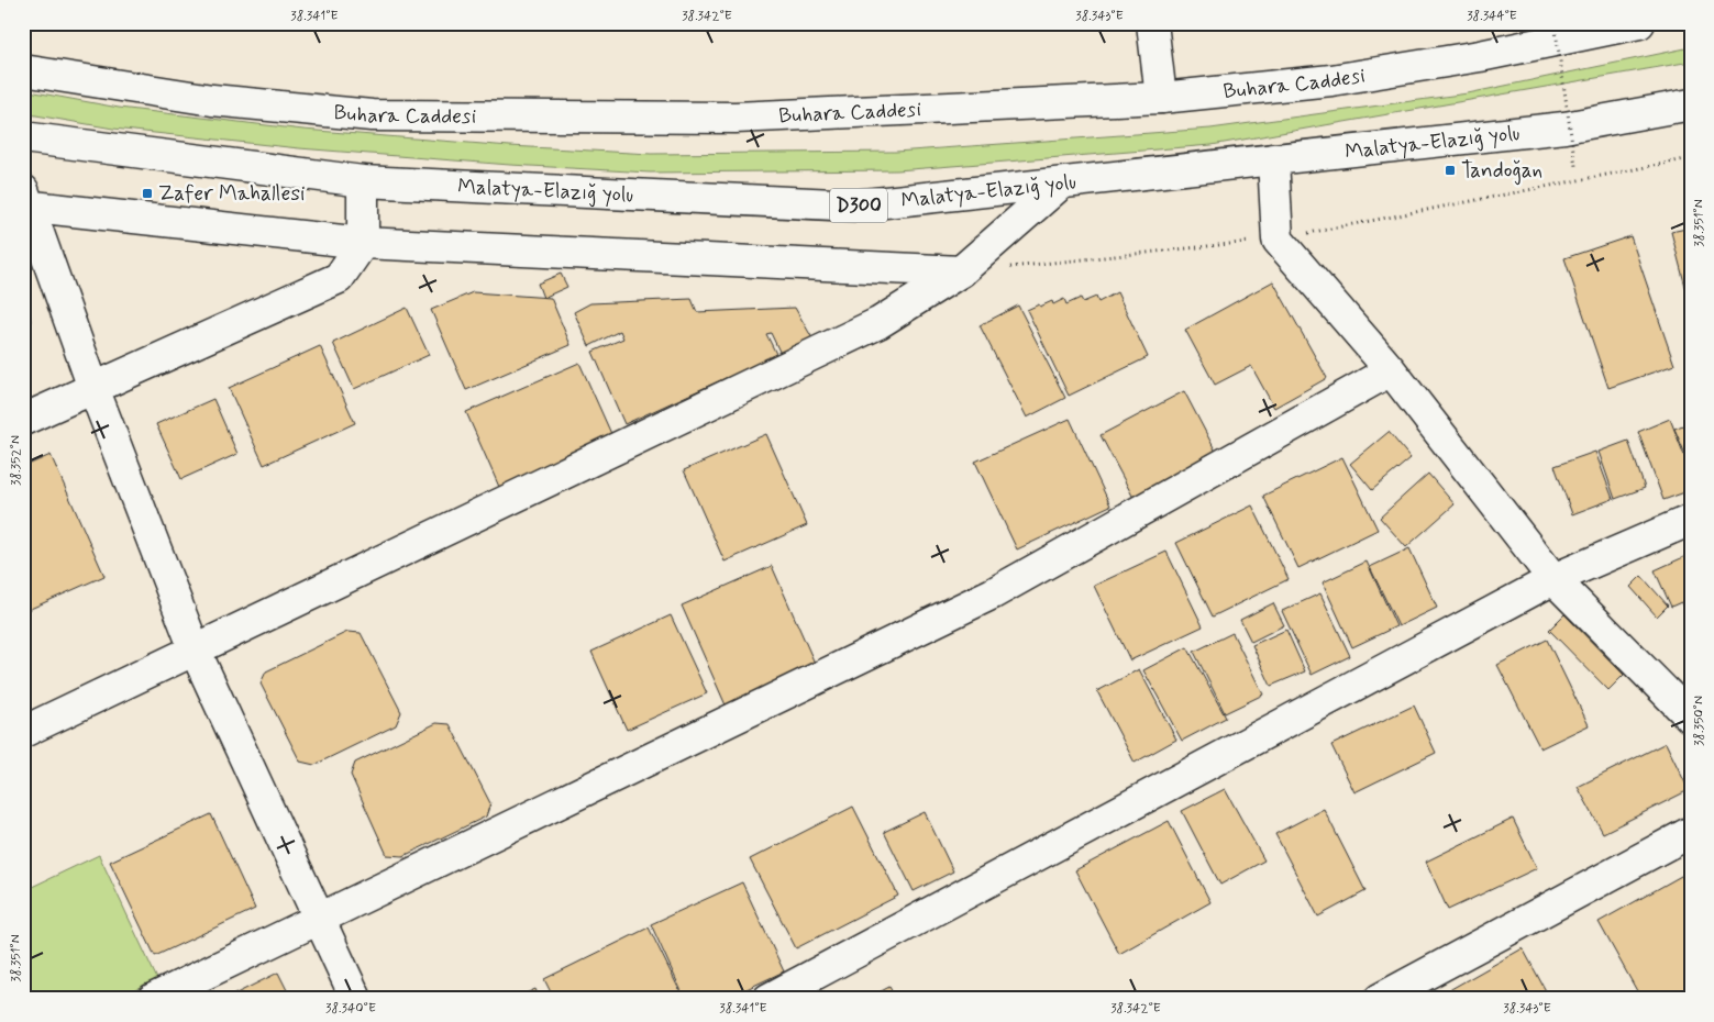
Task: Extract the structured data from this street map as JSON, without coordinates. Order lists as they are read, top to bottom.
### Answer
{
  "streets": {
    "main road": ["Buhara Caddesi", "Malatya-Elazığ yolu", "D300"]
  },
  "places": {
    "transit": ["Tandoğan", "Zafer Mahallesi"]
  },
  "coordinates": [
    "38.341°E",
    "38.342°E",
    "38.343°E",
    "38.344°E",
    "38.351°N",
    "38.352°N",
    "38.350°N",
    "38.340°E"
  ]
}
